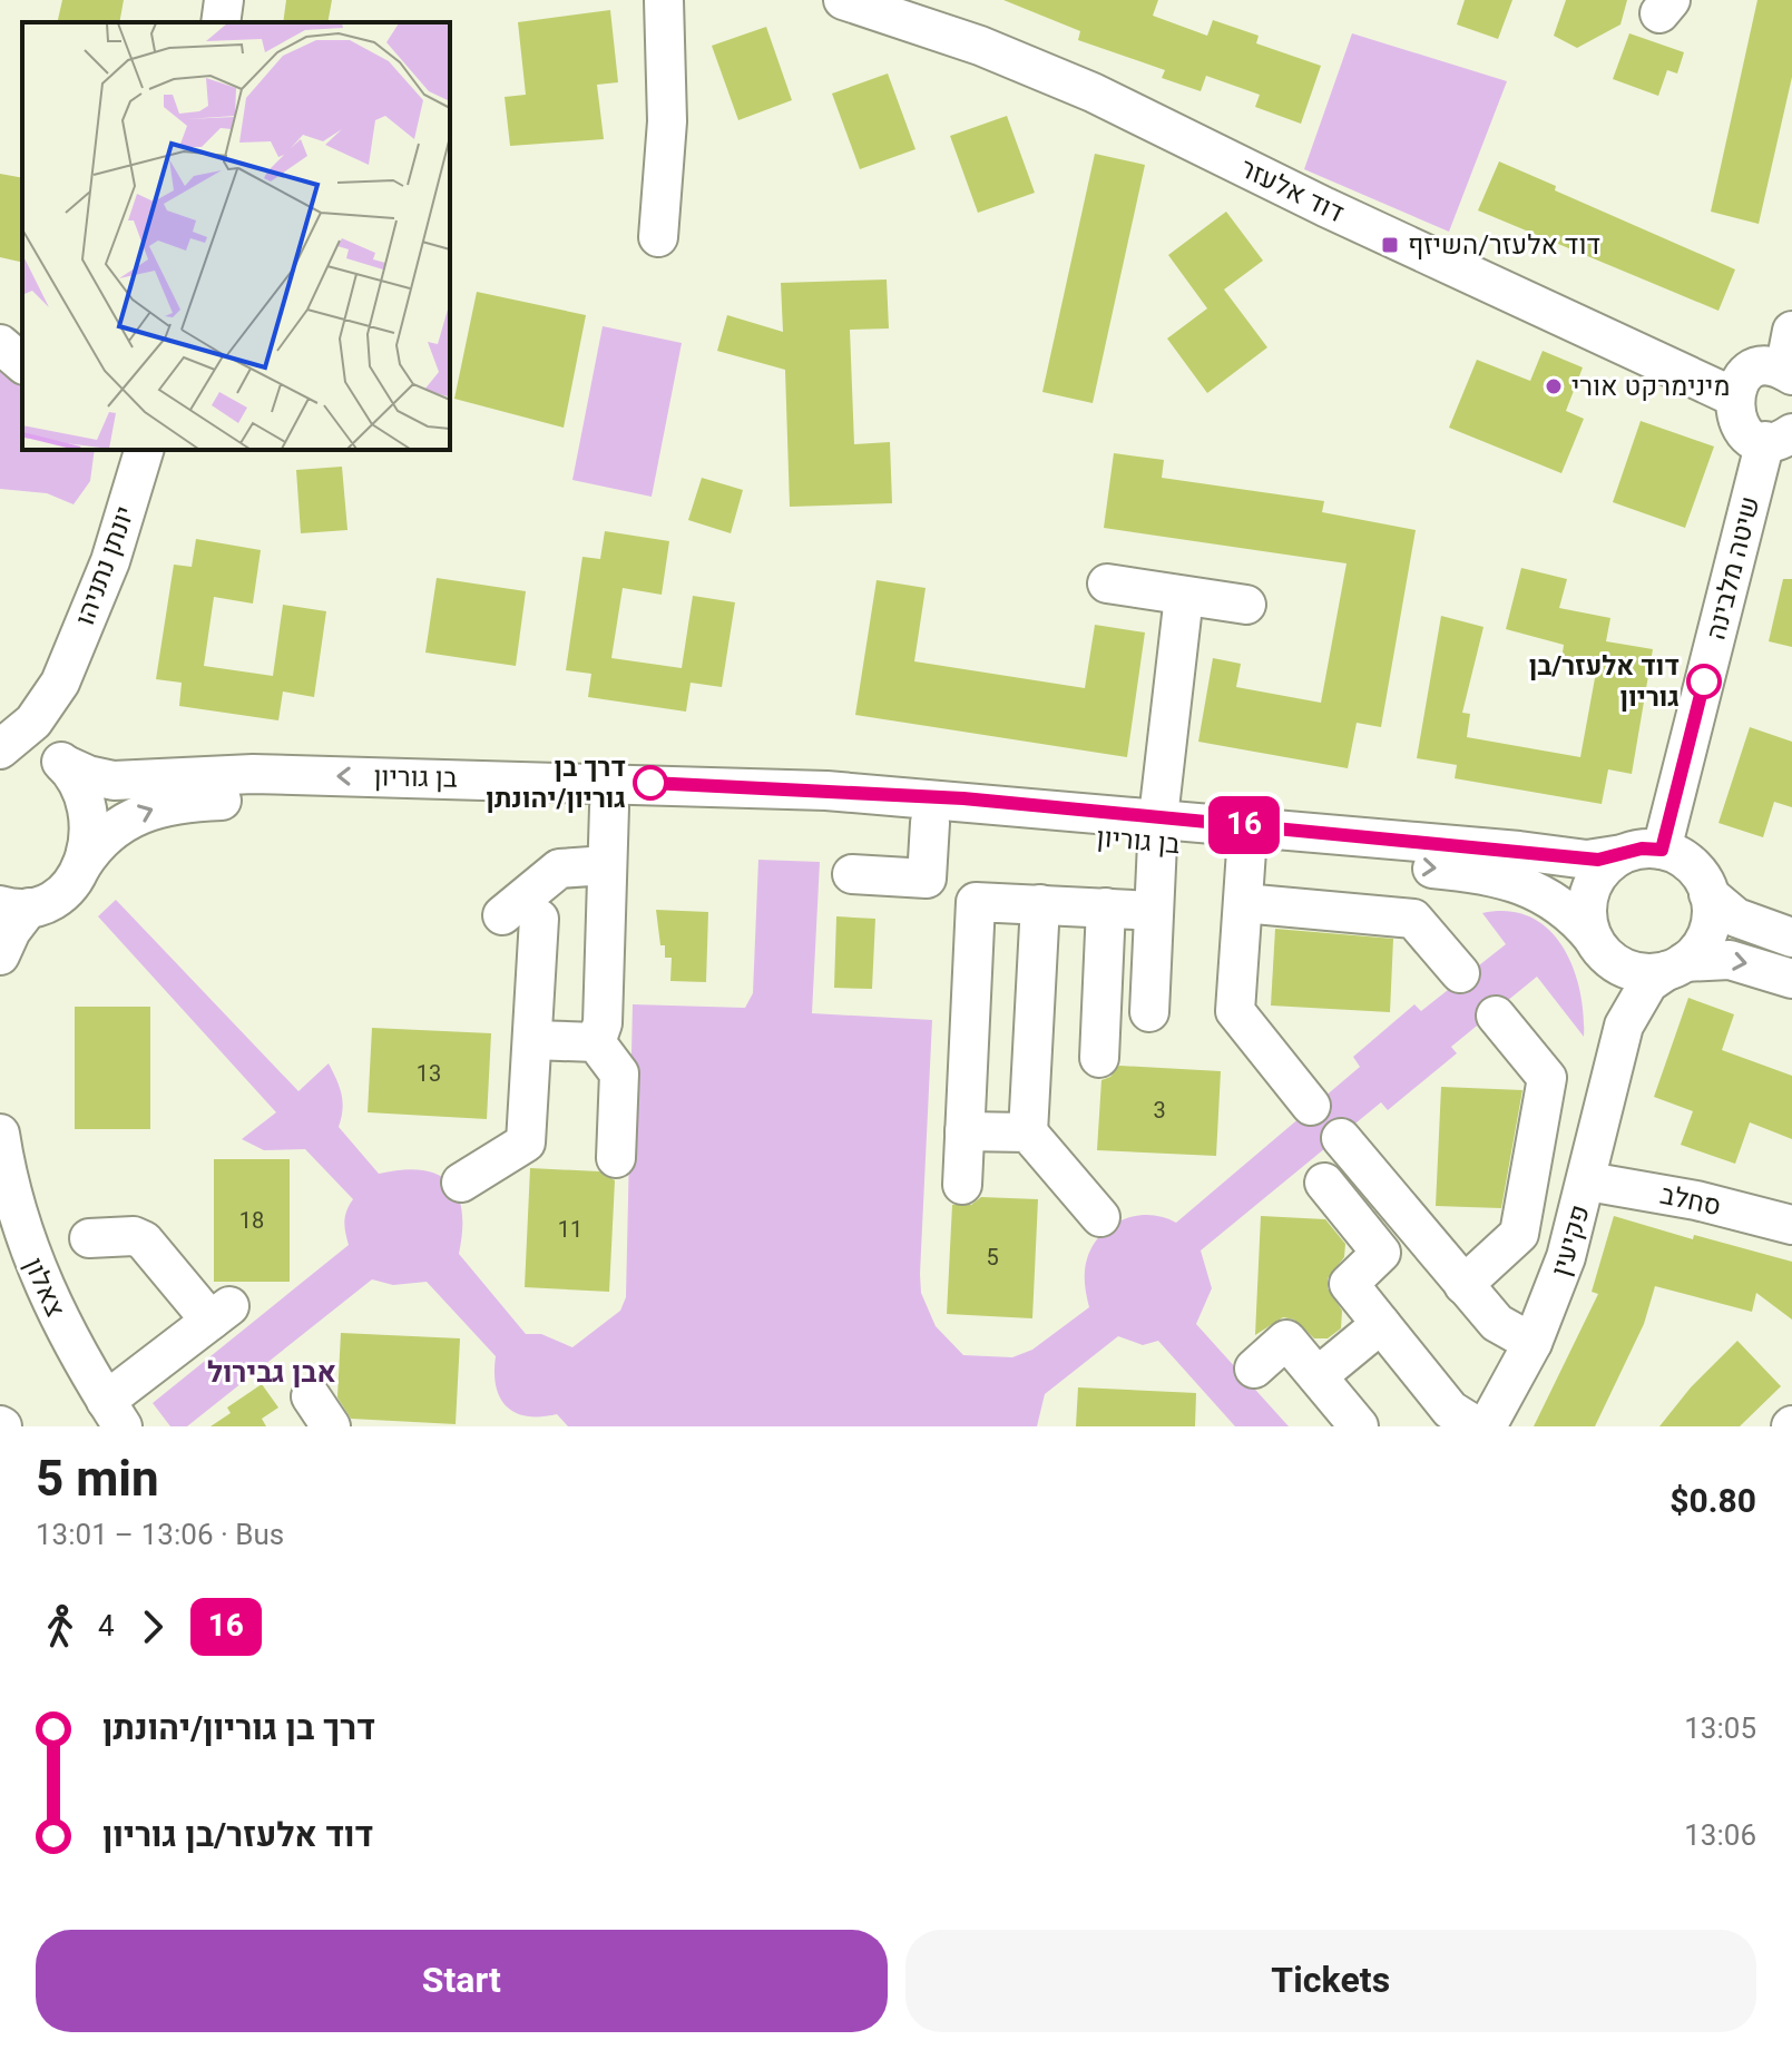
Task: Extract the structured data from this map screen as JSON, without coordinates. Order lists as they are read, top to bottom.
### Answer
{
  "streets": {
    "street": [
      "דוד אלעזר",
      "יונתן נתניהו",
      "שיטה מלבינה",
      "בן גוריון",
      "סחלב",
      "פקיעין",
      "צאלון"
    ]
  },
  "crossings": [
    ["יונתן נתניהו", "בן גוריון"],
    ["שיטה מלבינה", "בן גוריון"],
    ["שיטה מלבינה", "פקיעין"],
    ["בן גוריון", "פקיעין"],
    ["סחלב", "פקיעין"]
  ],
  "districts": ["אבן גבירול"],
  "places": {
    "transit": ["דוד אלעזר/השיזף"],
    "other": ["מינימרקט אורי", "דוד אלעזר/בן גוריון", "דרך בן גוריון/יהונתן"]
  },
  "lines": ["bus line 16"],
  "house_numbers": [
    "13",
    "3",
    "18",
    "11",
    "5"
  ],
  "page": {
    "on_map": "16",
    "heading": ["5 min", "13:01 – 13:06 · Bus", "$0.80"],
    "legs": ["4", "16"],
    "list": [
      {
        "name": "דרך בן גוריון/יהונתן",
        "value": "13:05"
      },
      {
        "name": "דוד אלעזר/בן גוריון",
        "value": "13:06"
      }
    ],
    "buttons": ["Start", "Tickets"]
  }
}
